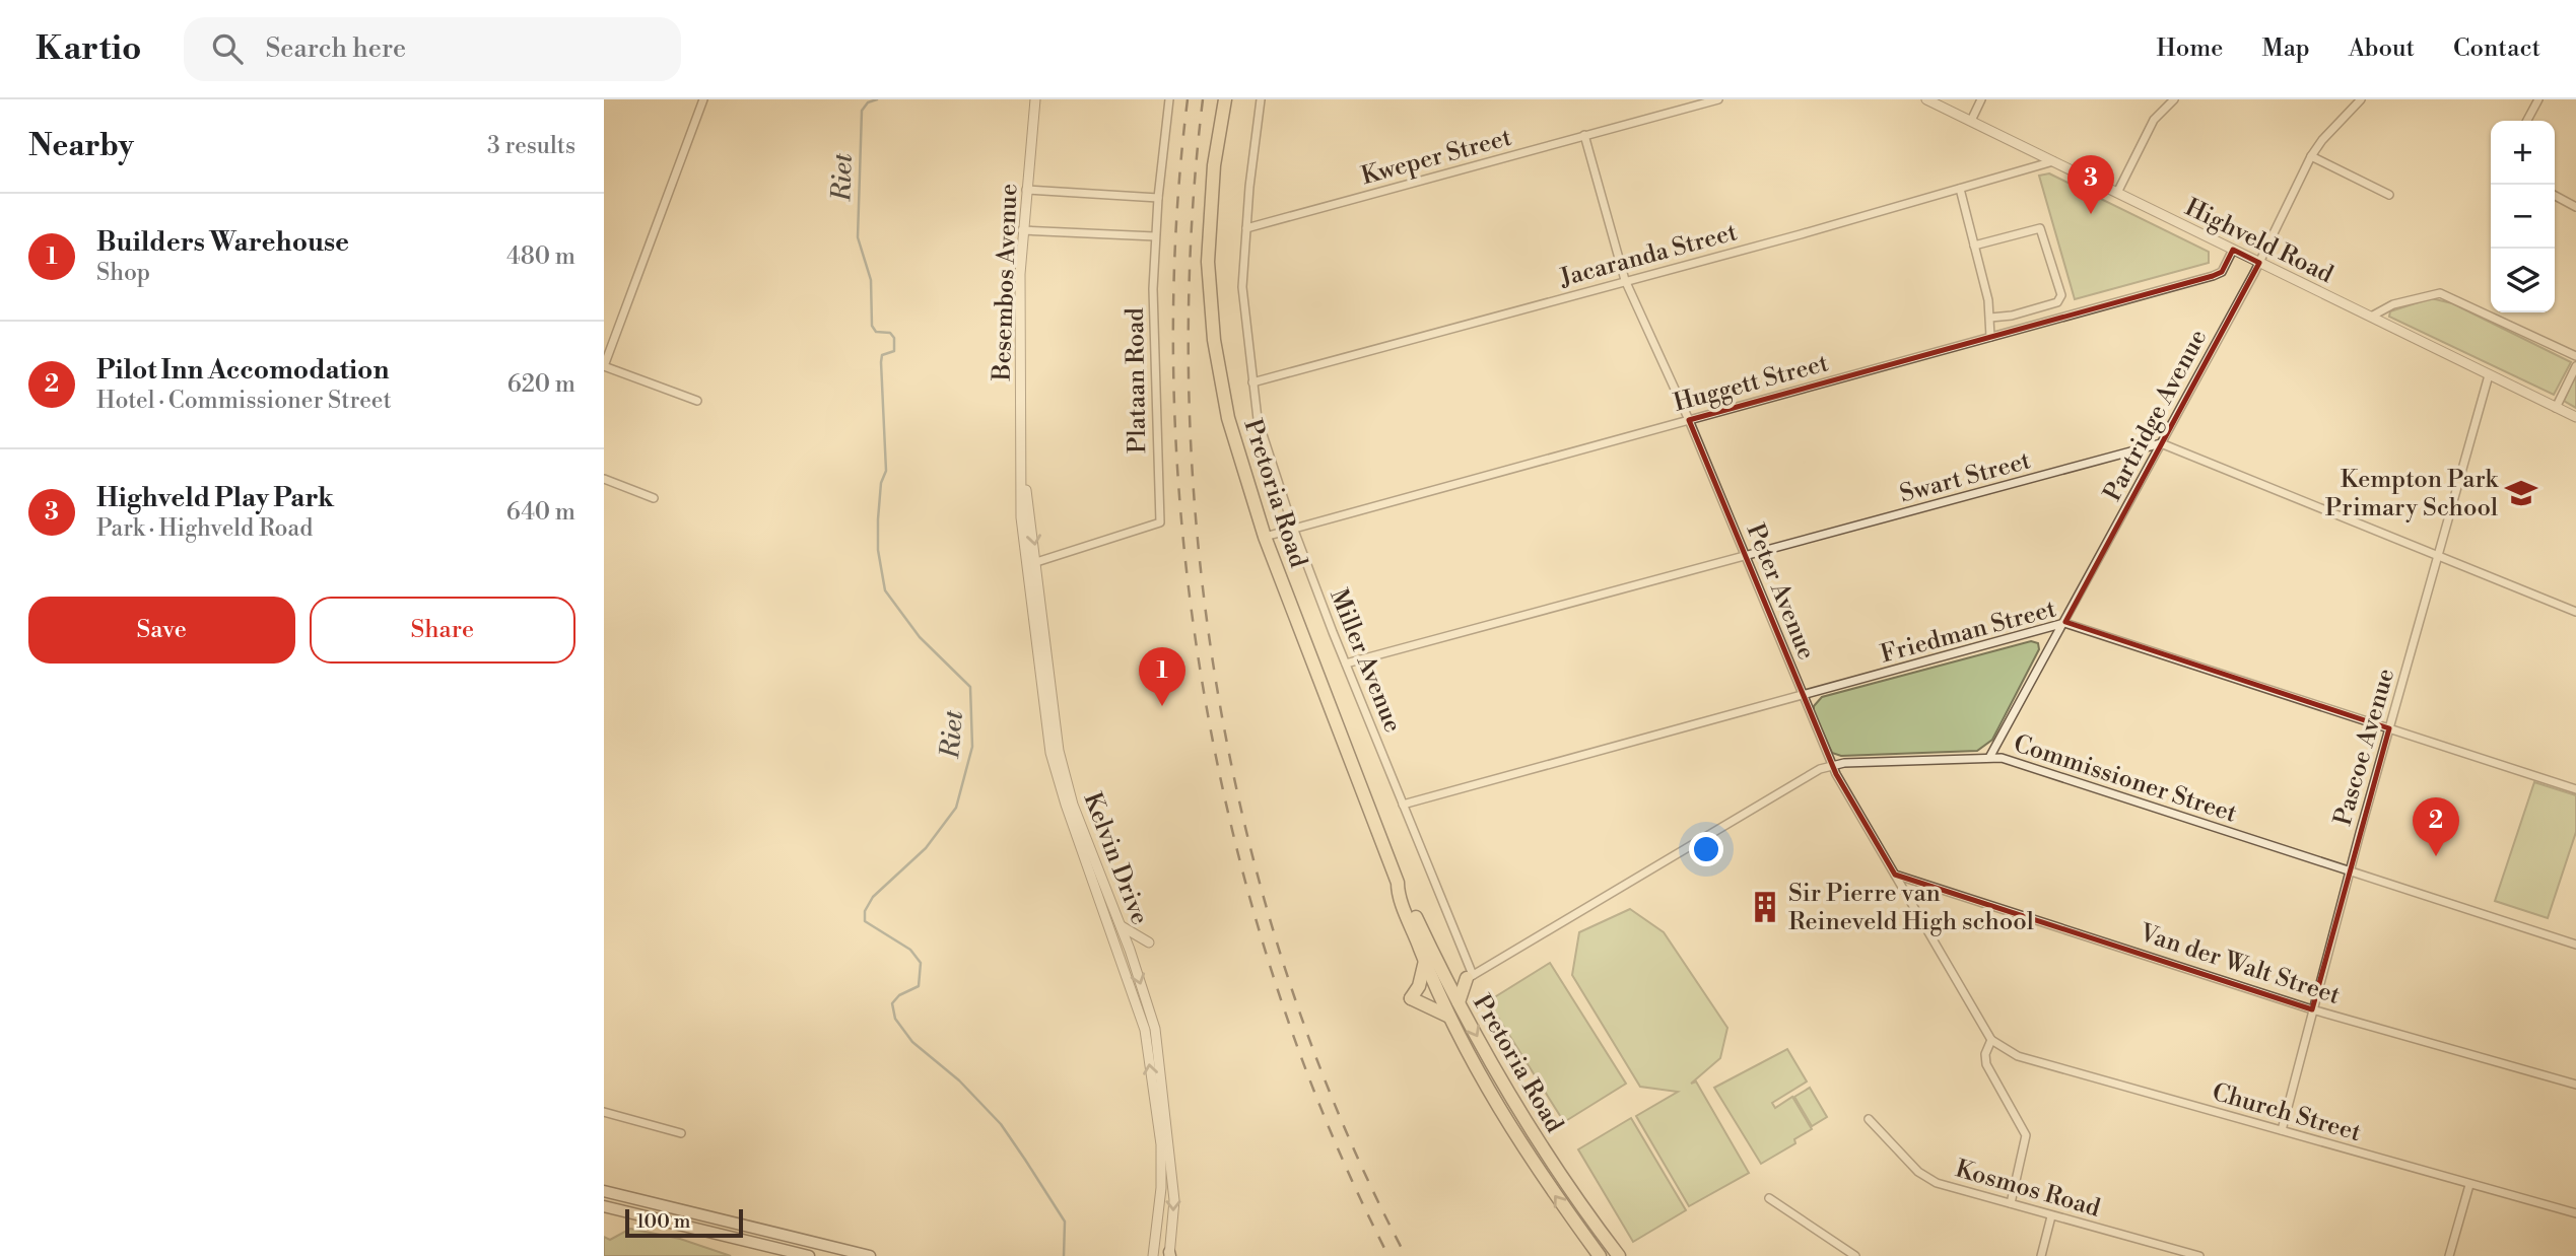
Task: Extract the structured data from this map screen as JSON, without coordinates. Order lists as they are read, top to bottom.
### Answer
{
  "streets": {
    "main road": ["Pretoria Road"],
    "street": [
      "Kweper Street",
      "Highveld Road",
      "Jacaranda Street",
      "Besembos Avenue",
      "Plataan Road",
      "Huggett Street",
      "Partridge Avenue",
      "Swart Street",
      "Peter Avenue",
      "Friedman Street",
      "Miller Avenue",
      "Pascoe Avenue",
      "Commissioner Street",
      "Kelvin Drive",
      "Van der Walt Street",
      "Church Street",
      "Kosmos Road"
    ]
  },
  "crossings": [
    ["Kweper Street", "Peter Avenue"],
    ["Kweper Street", "Miller Avenue"],
    ["Highveld Road", "Jacaranda Street"],
    ["Highveld Road", "Huggett Street"],
    ["Highveld Road", "Partridge Avenue"],
    ["Highveld Road", "Pascoe Avenue"],
    ["Jacaranda Street", "Peter Avenue"],
    ["Jacaranda Street", "Miller Avenue"],
    ["Besembos Avenue", "Kelvin Drive"],
    ["Plataan Road", "Kelvin Drive"],
    ["Huggett Street", "Pretoria Road"],
    ["Huggett Street", "Peter Avenue"],
    ["Huggett Street", "Miller Avenue"],
    ["Partridge Avenue", "Swart Street"],
    ["Partridge Avenue", "Friedman Street"],
    ["Partridge Avenue", "Commissioner Street"],
    ["Swart Street", "Peter Avenue"],
    ["Swart Street", "Miller Avenue"],
    ["Pretoria Road", "Commissioner Street"],
    ["Peter Avenue", "Friedman Street"],
    ["Peter Avenue", "Commissioner Street"],
    ["Peter Avenue", "Van der Walt Street"],
    ["Peter Avenue", "Church Street"],
    ["Friedman Street", "Miller Avenue"],
    ["Friedman Street", "Pascoe Avenue"],
    ["Miller Avenue", "Commissioner Street"],
    ["Pascoe Avenue", "Commissioner Street"],
    ["Pascoe Avenue", "Van der Walt Street"],
    ["Pascoe Avenue", "Church Street"]
  ],
  "water": ["Riet"],
  "places": {
    "school or university": ["Kempton Park Primary School"],
    "building": ["Sir Pierre van Reineveld High school"]
  },
  "scale_bar": "100 m",
  "page": {
    "header": "Kartio",
    "search": "Search here",
    "nav": [
      "Home",
      "Map",
      "About",
      "Contact"
    ],
    "heading": ["Nearby", "3 results"],
    "map_buttons": ["+", "−"],
    "pins": ["3", "1", "2"],
    "list": [
      {
        "mark": "1",
        "name": "Builders Warehouse",
        "note": "Shop",
        "value": "480 m"
      },
      {
        "mark": "2",
        "name": "Pilot Inn Accomodation",
        "note": "Hotel · Commissioner Street",
        "value": "620 m"
      },
      {
        "mark": "3",
        "name": "Highveld Play Park",
        "note": "Park · Highveld Road",
        "value": "640 m"
      }
    ],
    "buttons": ["Save", "Share"],
    "scale": "100 m"
  }
}
